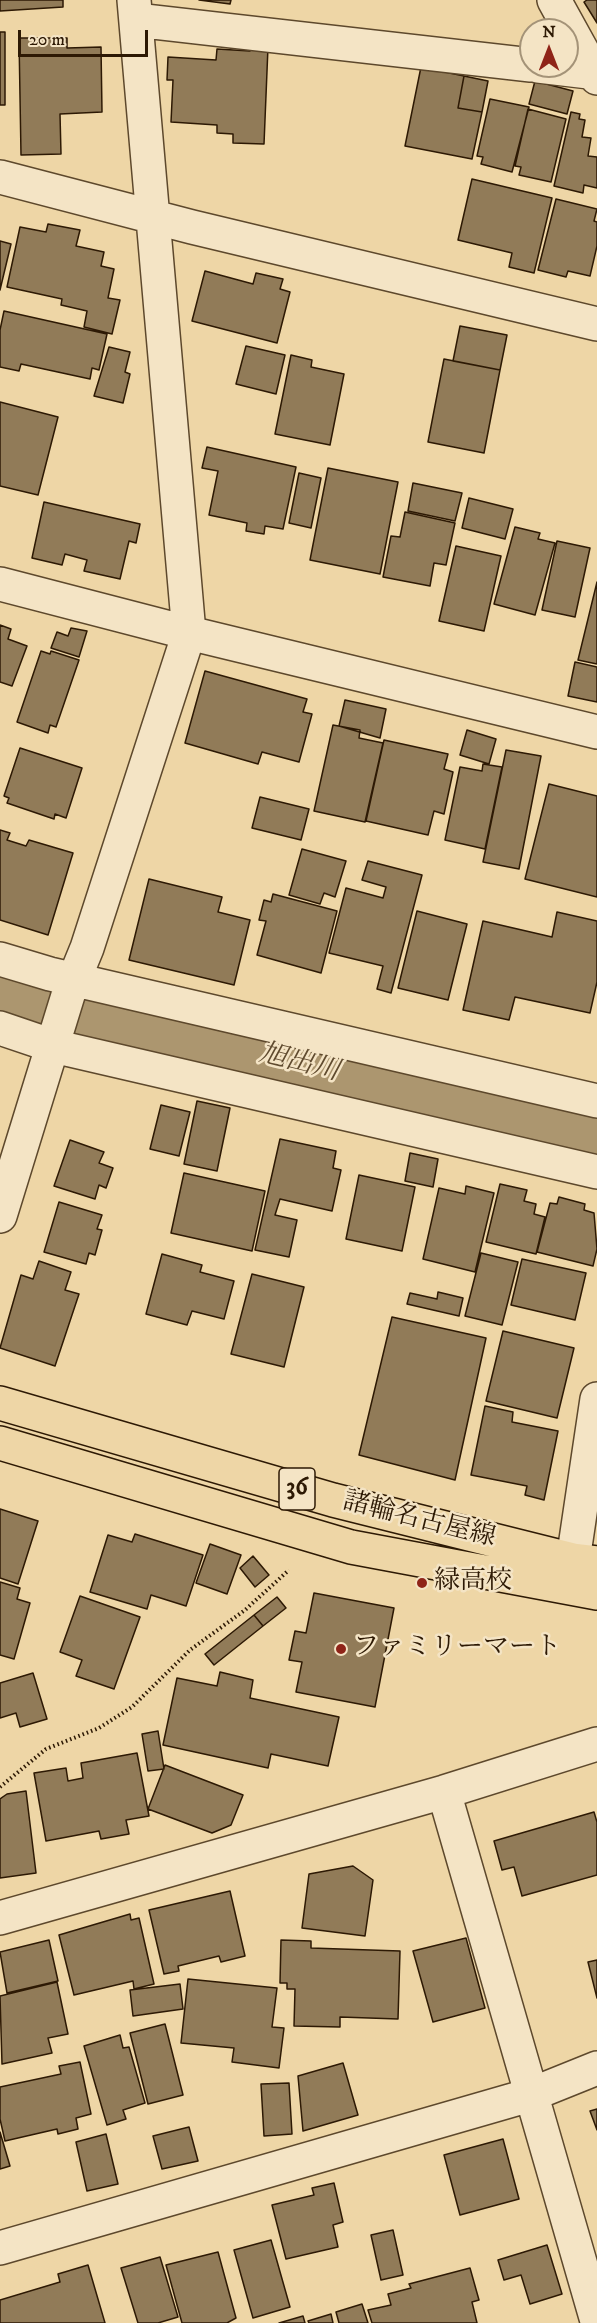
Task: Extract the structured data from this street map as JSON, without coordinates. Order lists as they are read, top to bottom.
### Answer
{
  "streets": {
    "main road": ["36", "諸輪名古屋線"]
  },
  "water": ["旭出川"],
  "places": ["緑高校", "ファミリーマート"],
  "scale_bar": "20 m",
  "north": "top"
}
